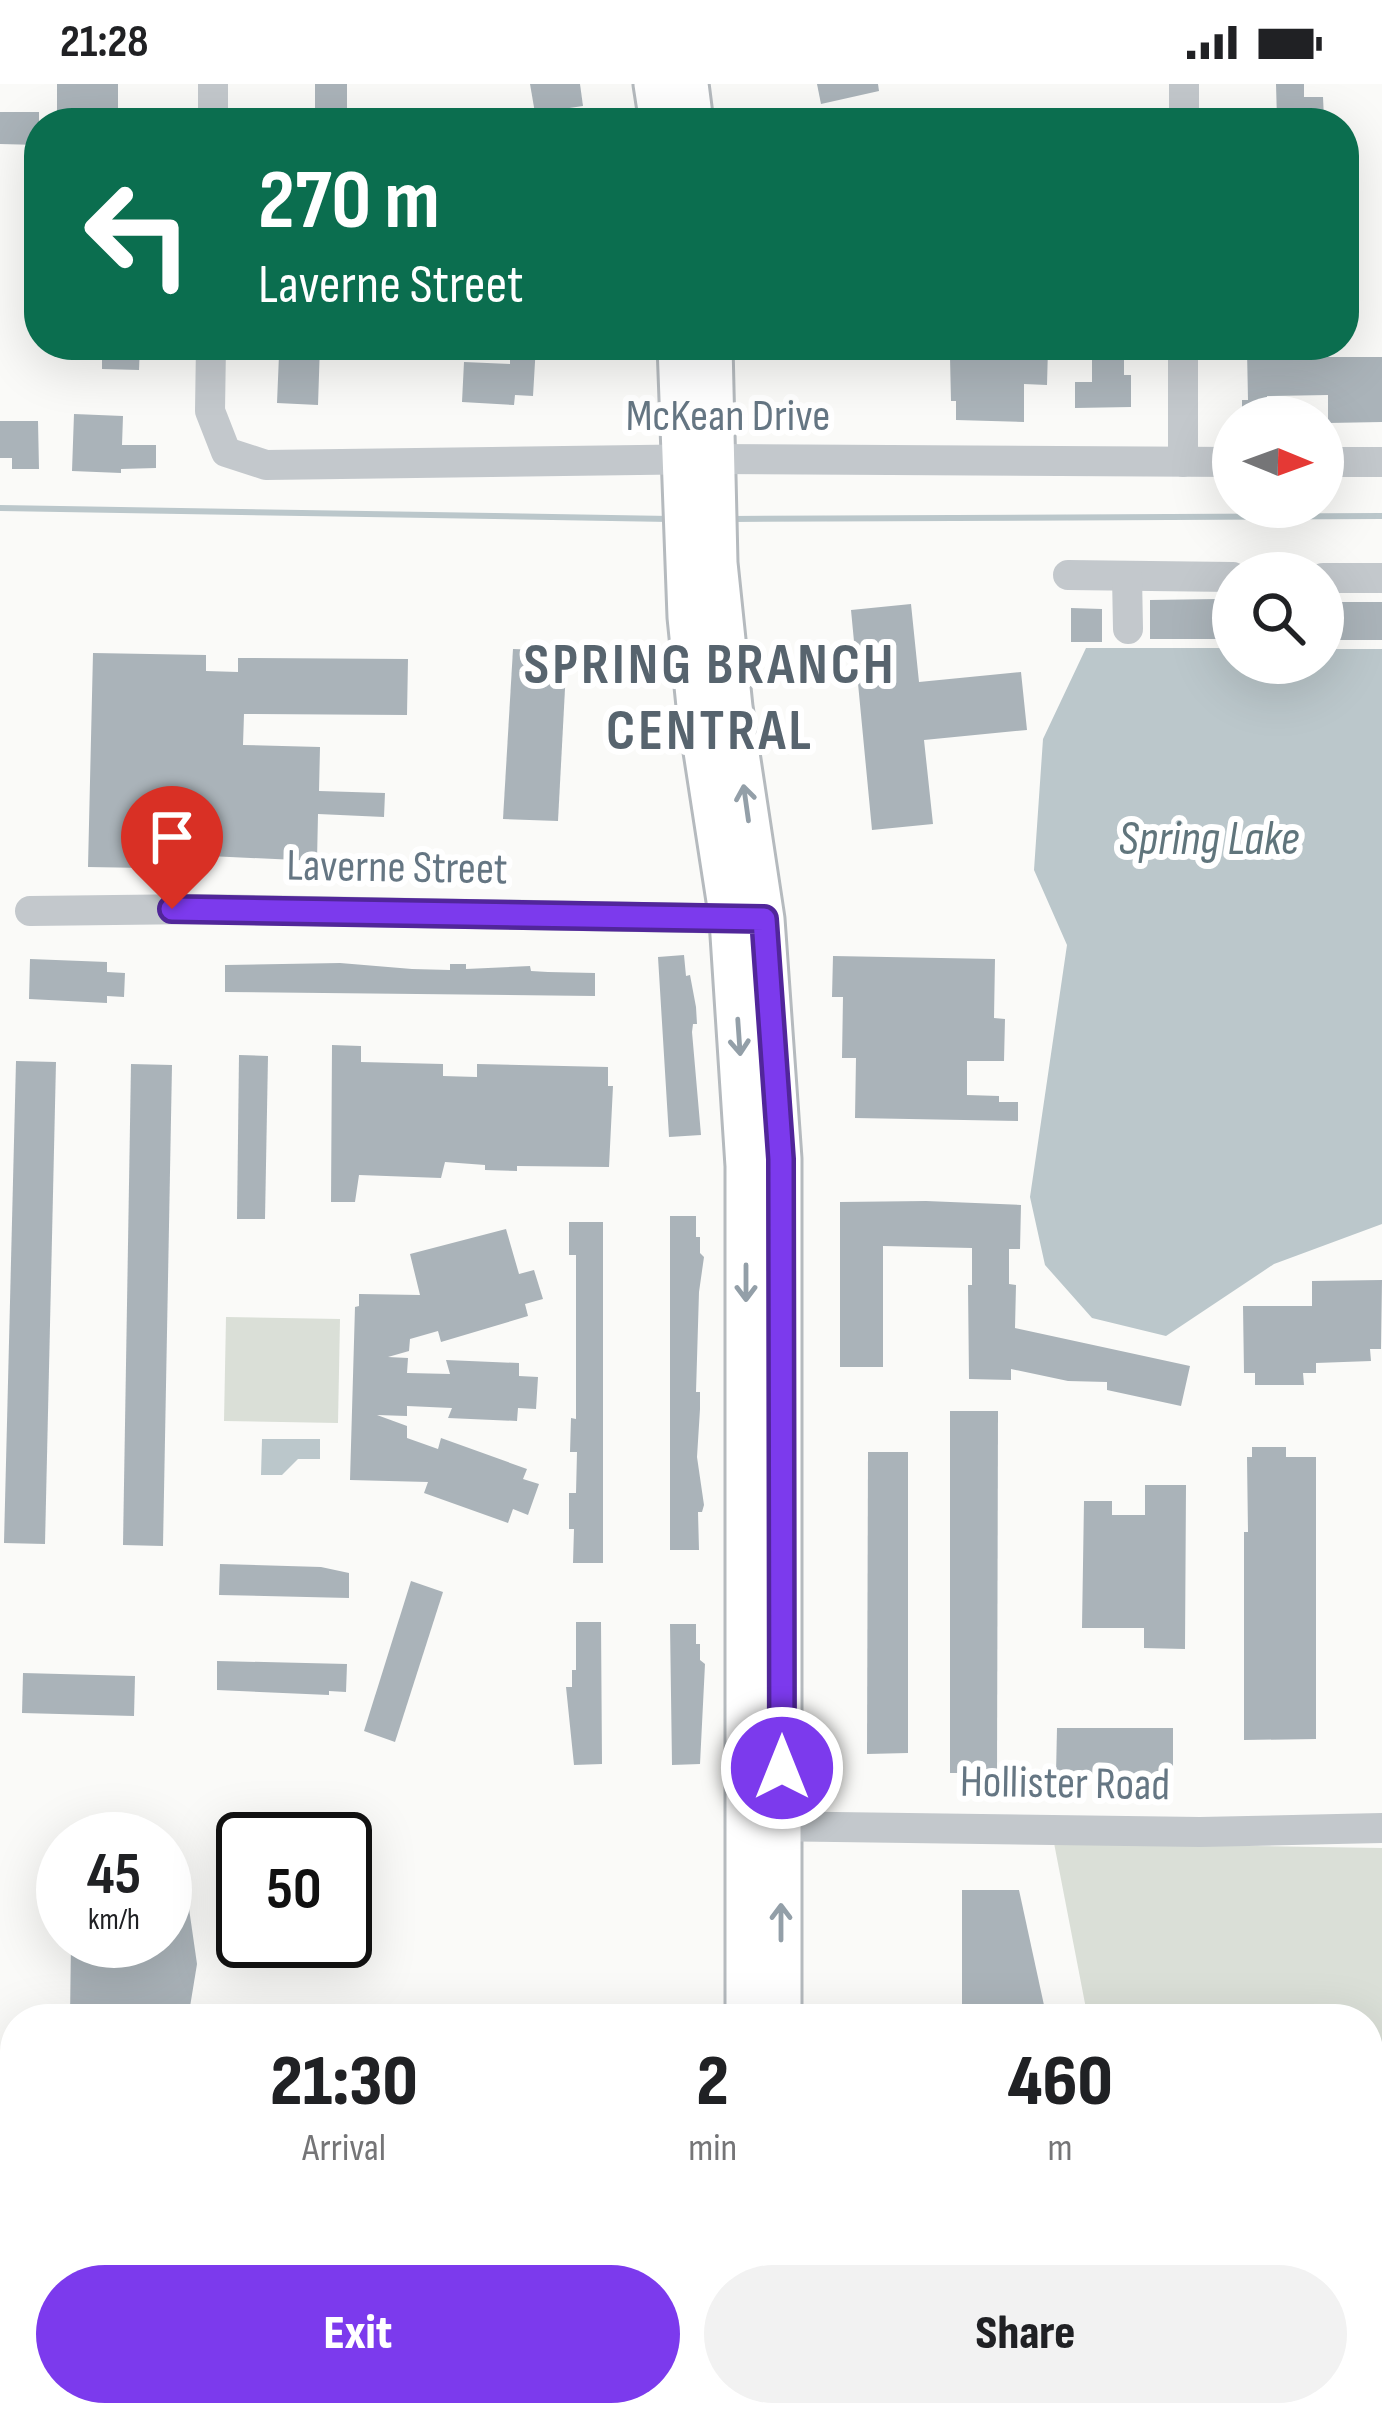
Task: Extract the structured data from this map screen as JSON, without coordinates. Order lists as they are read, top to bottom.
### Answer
{
  "streets": {
    "street": ["McKean Drive", "Laverne Street", "Hollister Road"]
  },
  "districts": ["SPRING BRANCH CENTRAL"],
  "water": ["Spring Lake"],
  "north": "right",
  "page": {
    "status": "21:28",
    "turn": ["270 m", "Laverne Street"],
    "speed": "45 km/h",
    "limit": "50",
    "eta": [
      "21:30",
      "Arrival",
      "2",
      "min",
      "460",
      "m"
    ],
    "buttons": ["Exit", "Share"]
  }
}
